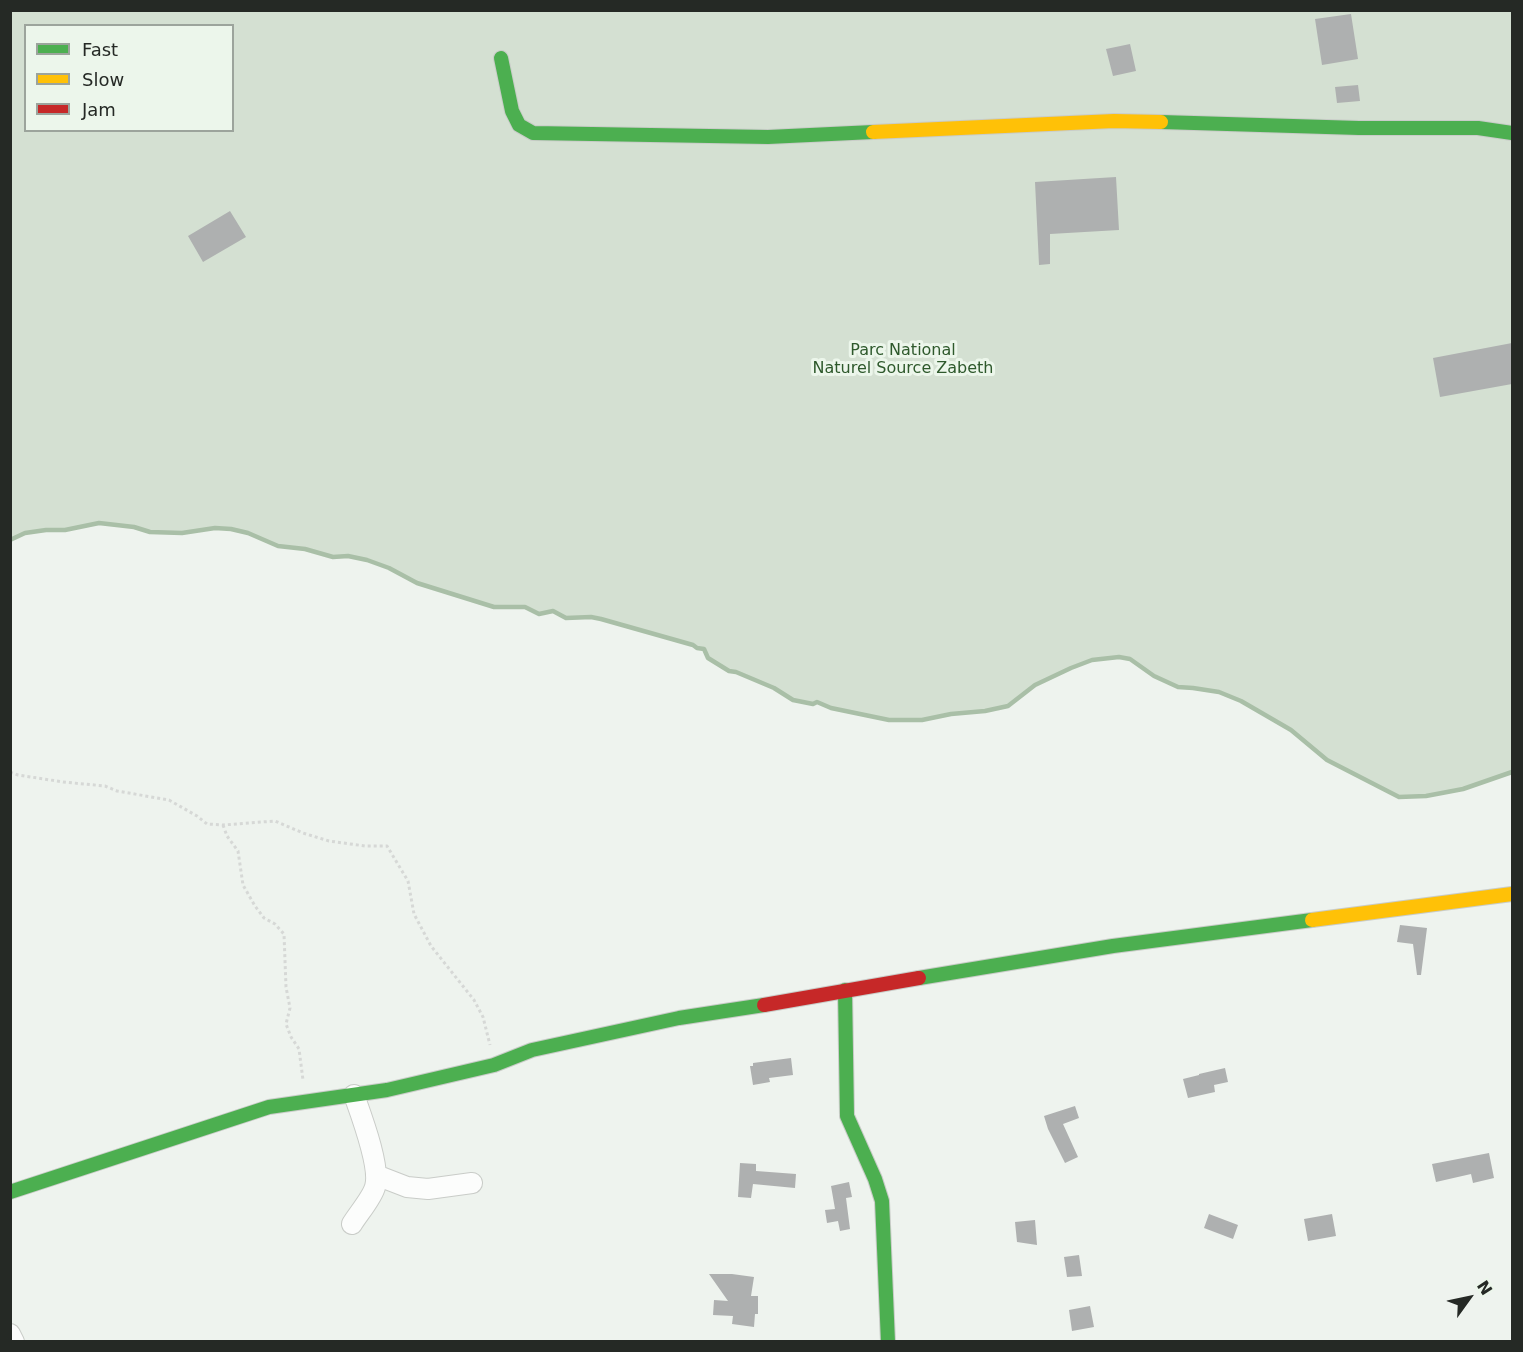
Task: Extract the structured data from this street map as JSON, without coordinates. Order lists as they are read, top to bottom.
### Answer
{
  "parks": ["Parc National Naturel Source Zabeth"],
  "legend": ["Fast", "Slow", "Jam"],
  "north": "top right"
}
